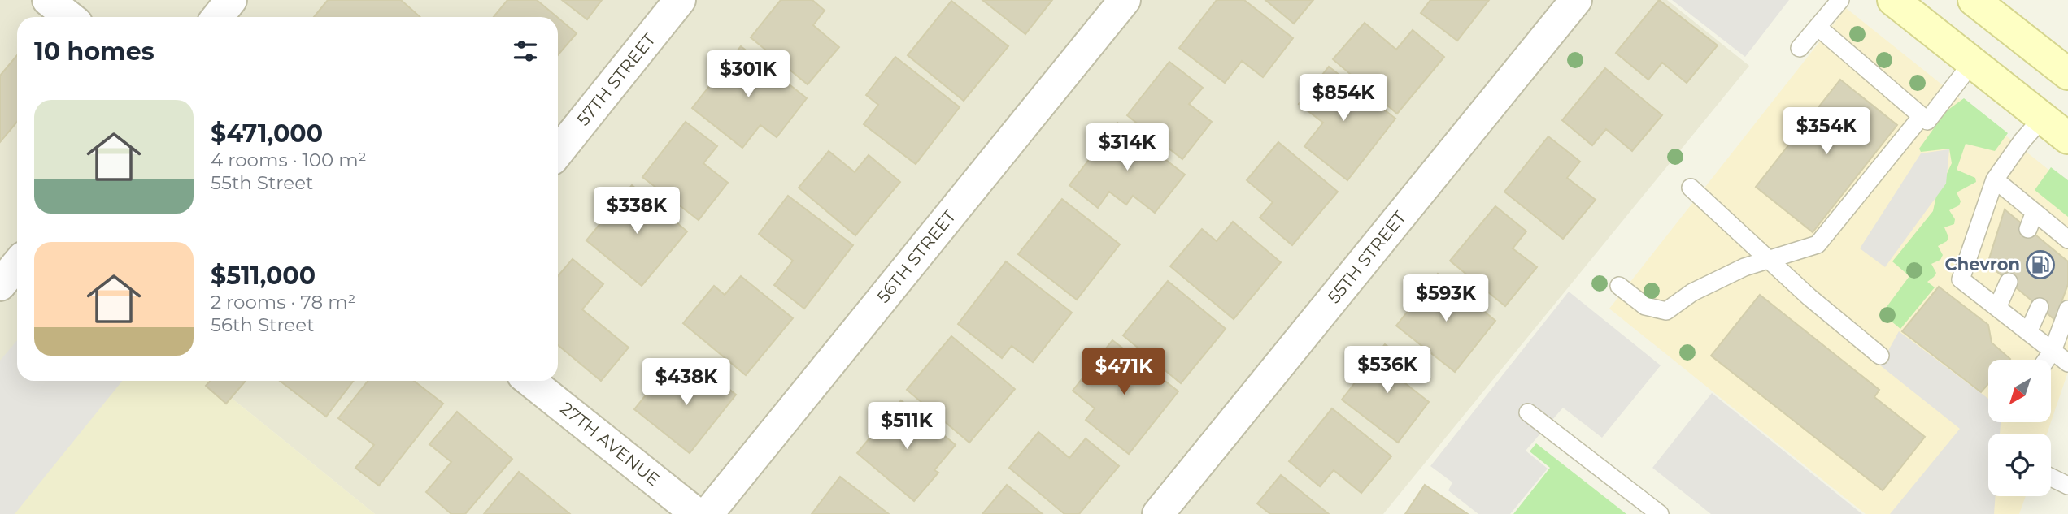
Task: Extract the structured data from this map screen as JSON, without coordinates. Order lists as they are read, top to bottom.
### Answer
{
  "streets": {
    "street": [
      "57TH STREET",
      "56TH STREET",
      "55TH STREET",
      "27TH AVENUE"
    ]
  },
  "places": {
    "fuel station": ["Chevron"]
  },
  "north": "bottom left",
  "page": {
    "heading": "10 homes",
    "price": [
      "$301K",
      "$854K",
      "$354K",
      "$314K",
      "$338K",
      "$593K",
      "$536K",
      "$471K",
      "$438K",
      "$511K"
    ],
    "list": [
      {
        "name": "$471,000",
        "note": "4 rooms · 100 m² · 55th Street"
      },
      {
        "name": "$511,000",
        "note": "2 rooms · 78 m² · 56th Street"
      }
    ]
  }
}
